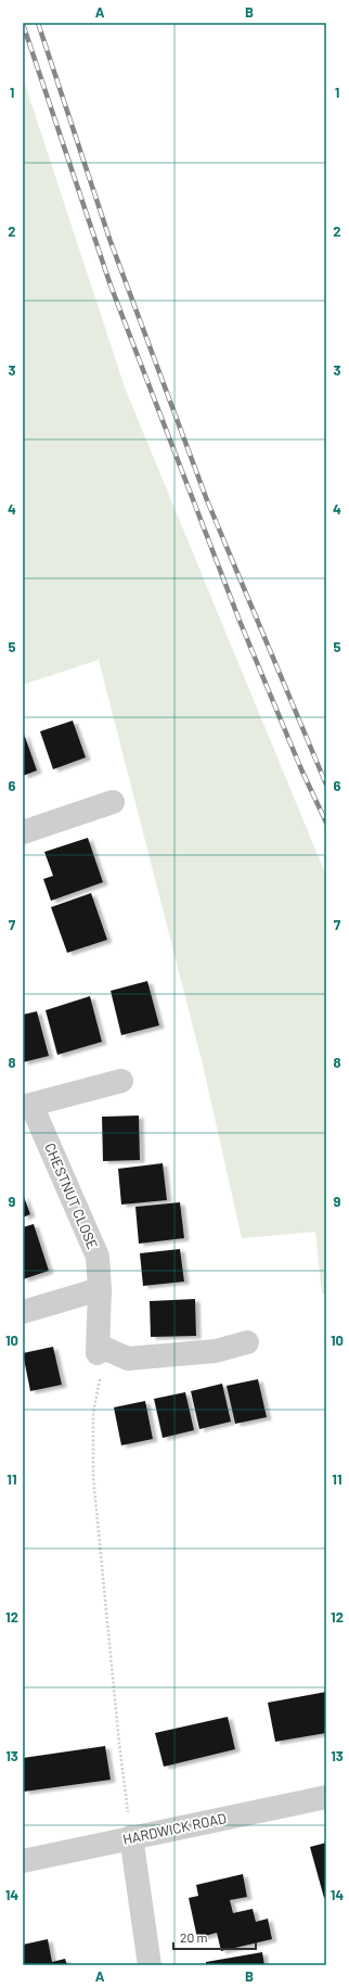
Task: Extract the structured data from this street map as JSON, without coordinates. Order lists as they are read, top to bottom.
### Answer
{
  "streets": {
    "street": ["CHESTNUT CLOSE", "HARDWICK ROAD"]
  },
  "scale_bar": "20 m",
  "grid": {
    "columns": ["A", "B"],
    "rows": [
      "1",
      "2",
      "3",
      "4",
      "5",
      "6",
      "7",
      "8",
      "9",
      "10",
      "11",
      "12",
      "13",
      "14"
    ]
  }
}
